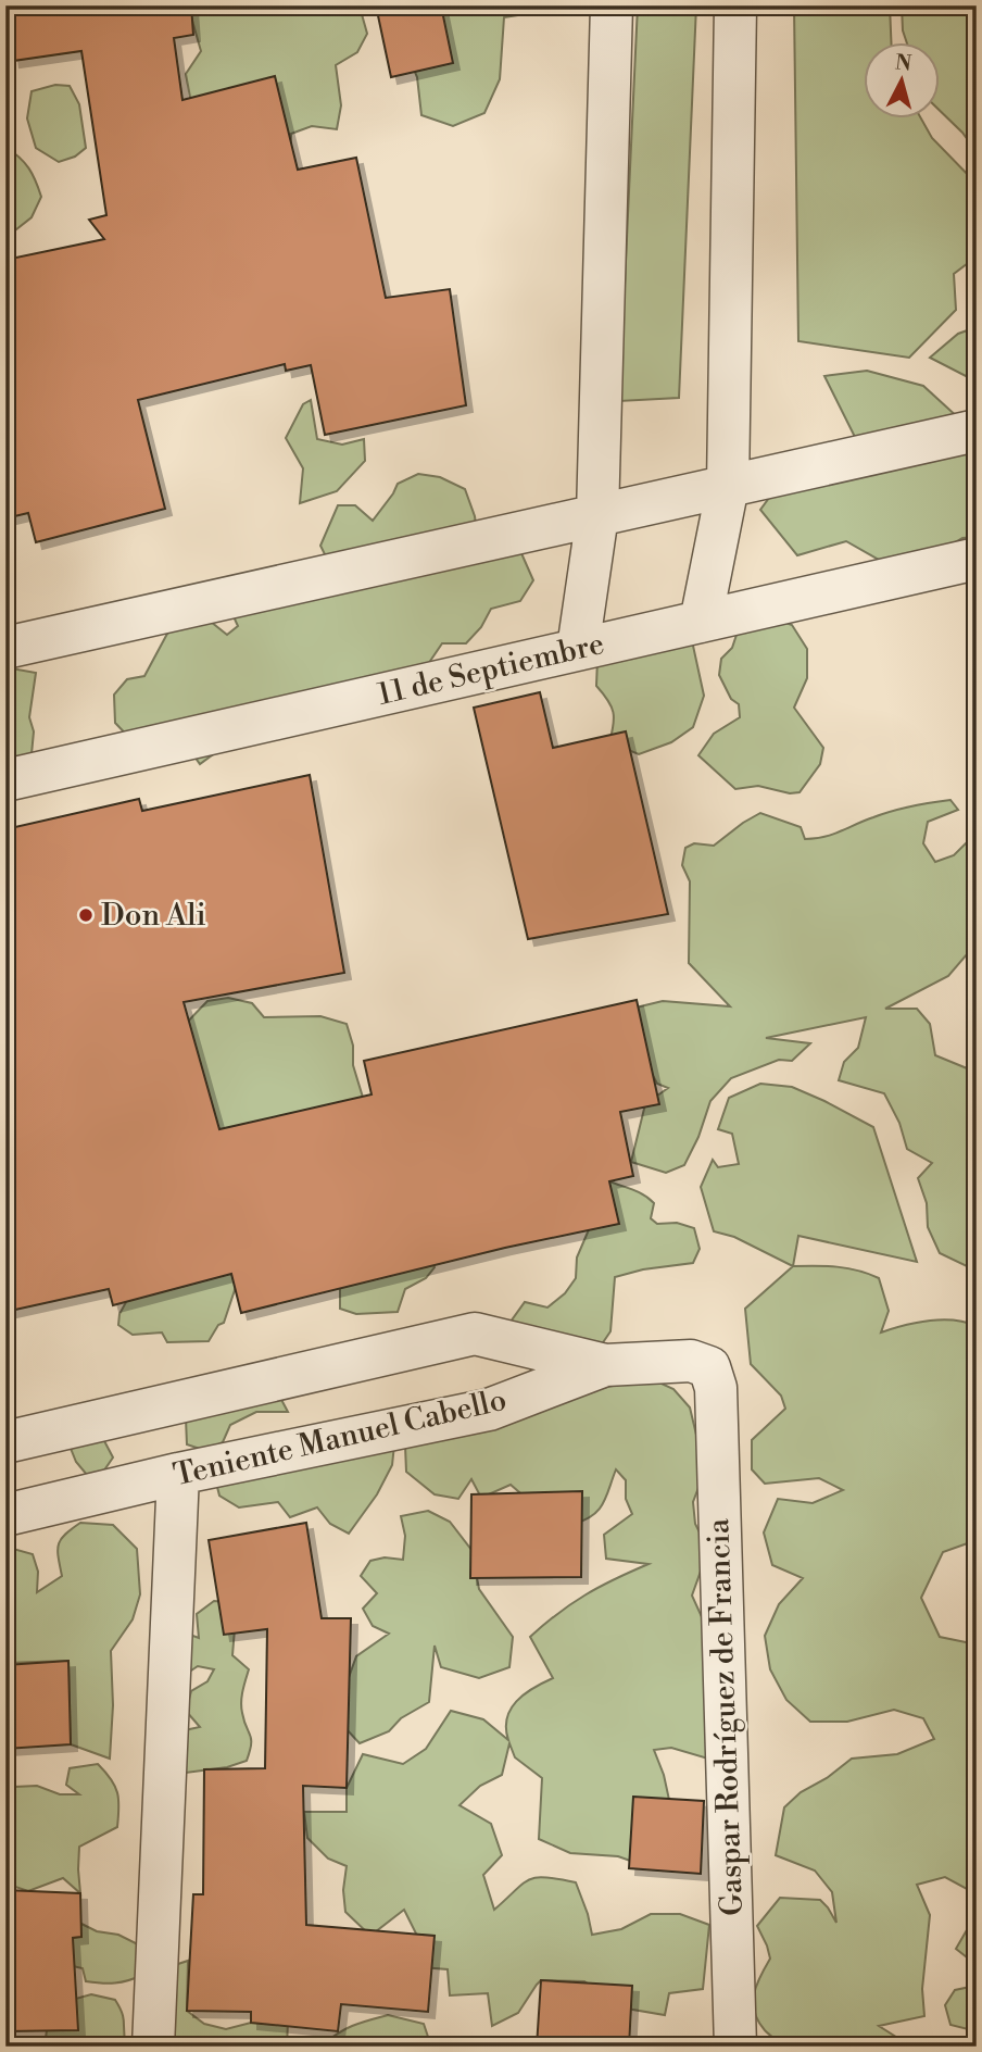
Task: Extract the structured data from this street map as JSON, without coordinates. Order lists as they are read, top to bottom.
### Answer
{
  "streets": {
    "street": ["11 de Septiembre", "Teniente Manuel Cabello", "Gaspar Rodríguez de Francia"]
  },
  "crossings": [
    ["Teniente Manuel Cabello", "Gaspar Rodríguez de Francia"]
  ],
  "places": ["Don Ali"],
  "north": "top"
}
